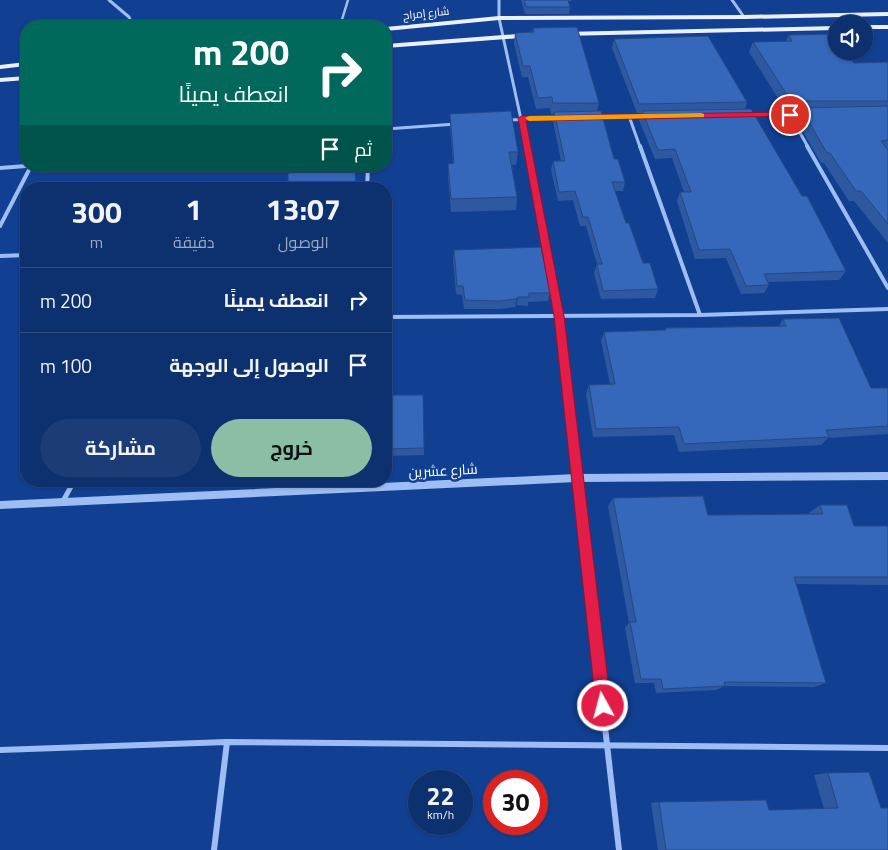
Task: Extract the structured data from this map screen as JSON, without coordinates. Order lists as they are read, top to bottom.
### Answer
{
  "streets": {
    "main road": ["شارع إمراح"],
    "street": ["شارع عشرين"]
  },
  "page": {
    "turn": ["200 m", "انعطف يمينًا"],
    "then": "ثم",
    "eta": [
      "13:07",
      "الوصول",
      "1",
      "دقيقة",
      "300",
      "m"
    ],
    "list": [
      {
        "name": "انعطف يمينًا",
        "value": "200 m"
      },
      {
        "name": "الوصول إلى الوجهة",
        "value": "100 m"
      }
    ],
    "buttons": ["خروج", "مشاركة"],
    "speed": "22 km/h",
    "limit": "30"
  }
}
